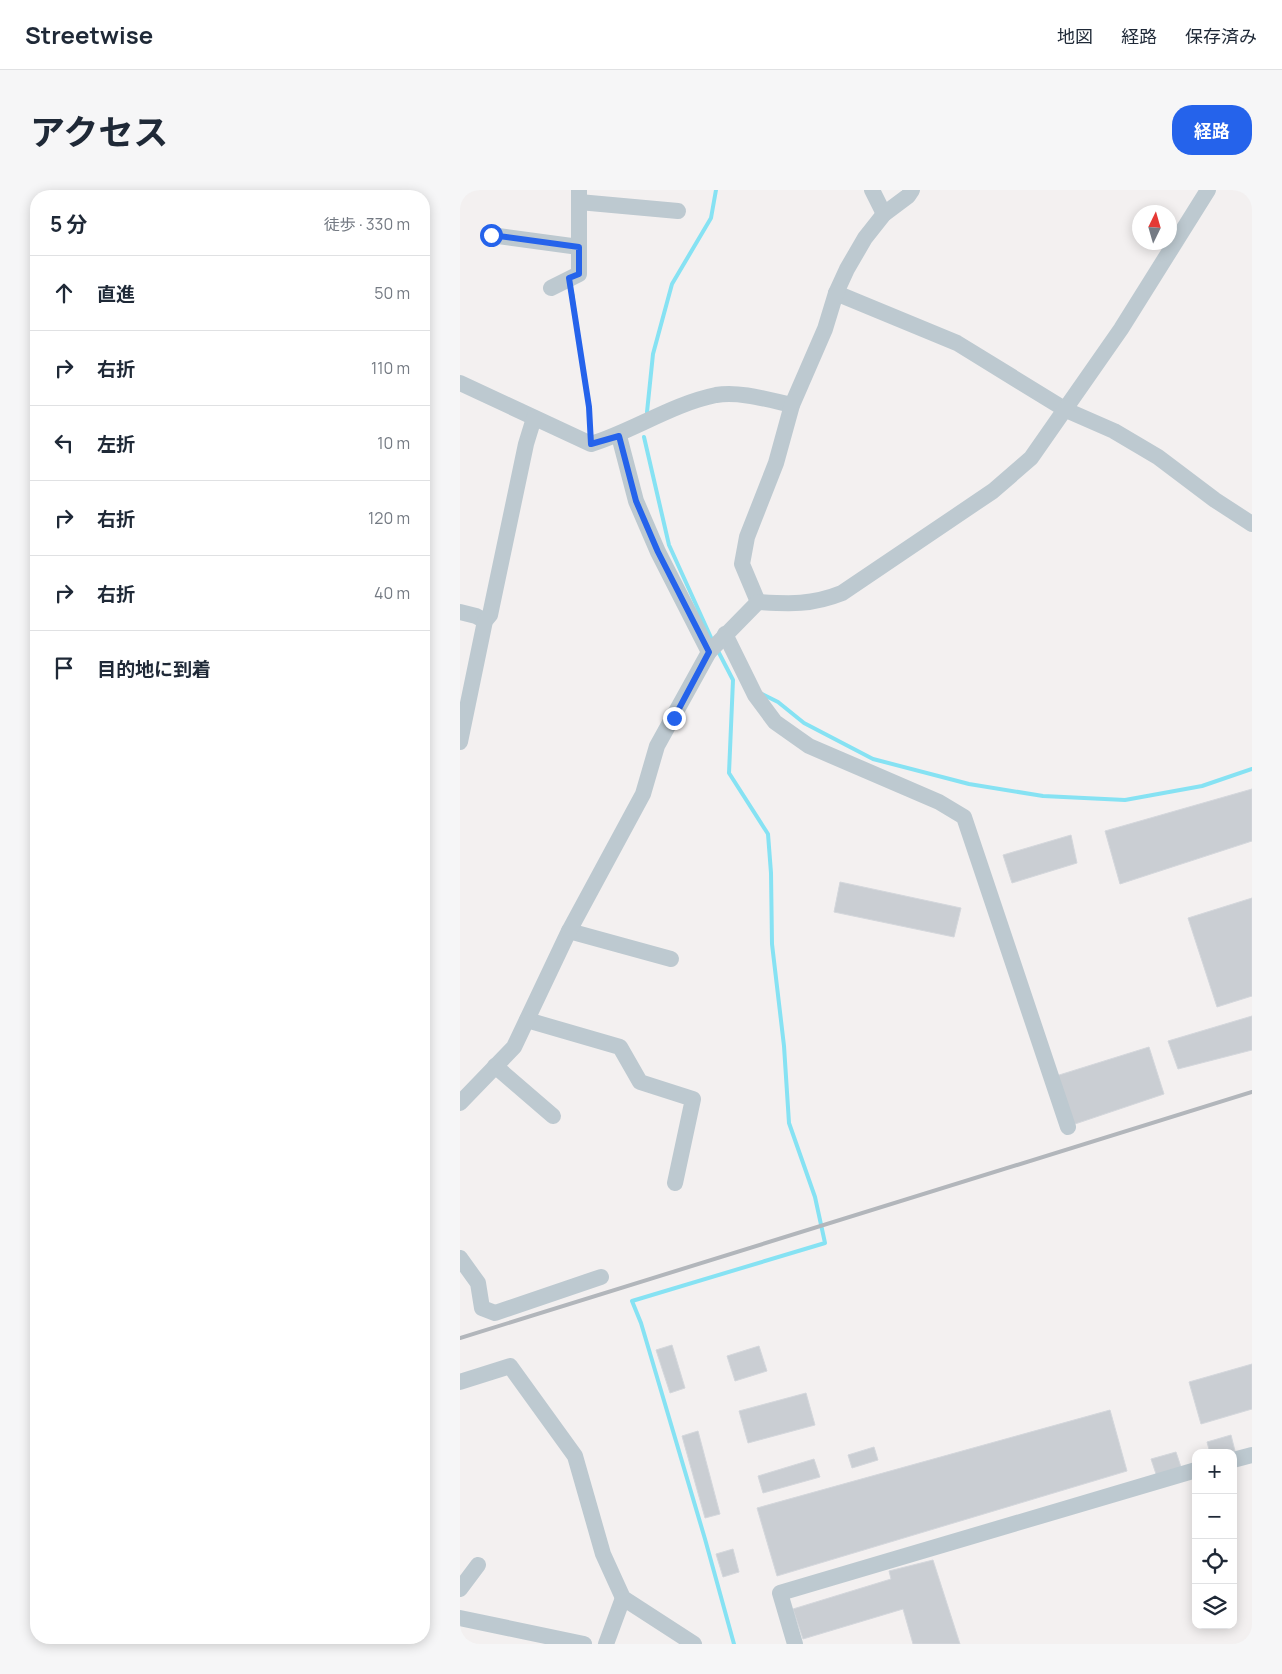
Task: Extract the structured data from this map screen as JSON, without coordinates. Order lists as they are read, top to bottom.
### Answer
{
  "north": "top",
  "page": {
    "header": "Streetwise",
    "nav": ["地図", "経路", "保存済み"],
    "title": "アクセス",
    "buttons": "経路",
    "heading": ["5 分", "徒歩 · 330 m"],
    "list": [
      ["直進", "50 m"],
      ["右折", "110 m"],
      ["左折", "10 m"],
      ["右折", "120 m"],
      ["右折", "40 m"],
      "目的地に到着"
    ],
    "map_buttons": ["+", "−"]
  }
}
